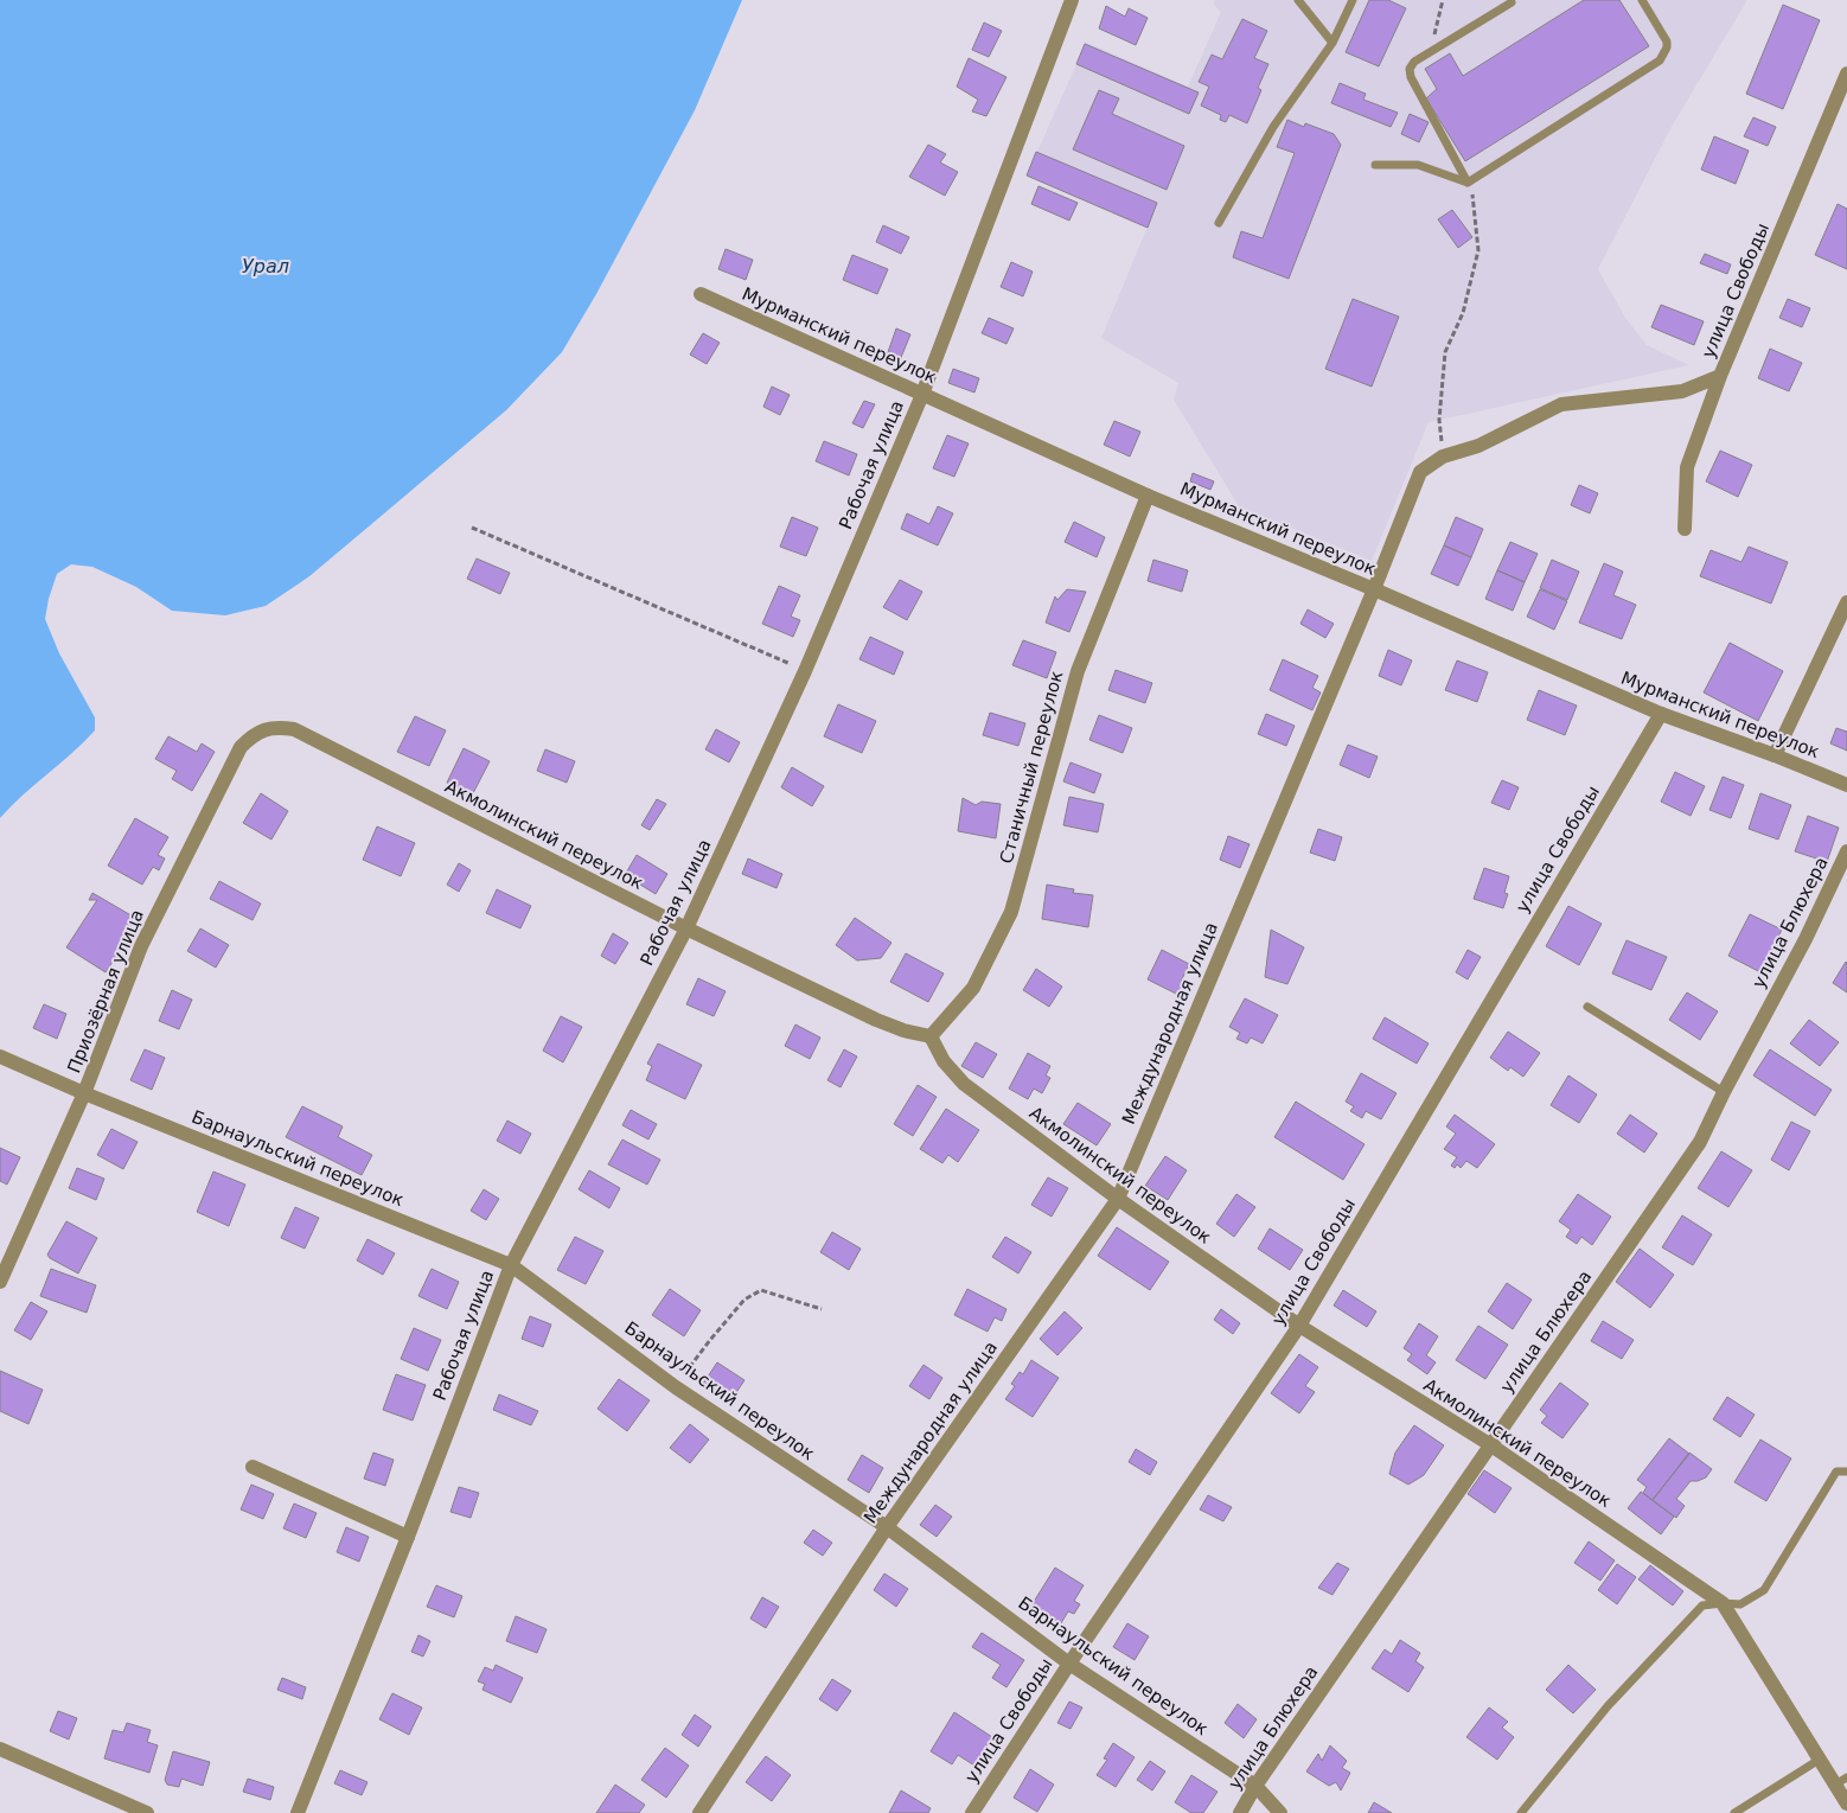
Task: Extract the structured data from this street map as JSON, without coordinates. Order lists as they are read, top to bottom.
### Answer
{
  "streets": {
    "street": [
      "улица Свободы",
      "Мурманский переулок",
      "Рабочая улица",
      "Станичный переулок",
      "Акмолинский переулок",
      "улица Блюхера",
      "Приозёрная улица",
      "Международная улица",
      "Барнаульский переулок"
    ]
  },
  "crossings": [
    ["улица Свободы", "Мурманский переулок"],
    ["улица Свободы", "Акмолинский переулок"],
    ["улица Свободы", "Международная улица"],
    ["улица Свободы", "Барнаульский переулок"],
    ["Мурманский переулок", "Рабочая улица"],
    ["Мурманский переулок", "Станичный переулок"],
    ["Мурманский переулок", "Международная улица"],
    ["Рабочая улица", "Акмолинский переулок"],
    ["Рабочая улица", "Барнаульский переулок"],
    ["Станичный переулок", "Акмолинский переулок"],
    ["Акмолинский переулок", "улица Блюхера"],
    ["Акмолинский переулок", "Приозёрная улица"],
    ["Акмолинский переулок", "Международная улица"],
    ["улица Блюхера", "Барнаульский переулок"],
    ["Приозёрная улица", "Барнаульский переулок"],
    ["Международная улица", "Барнаульский переулок"]
  ],
  "water": ["Урал"]
}
